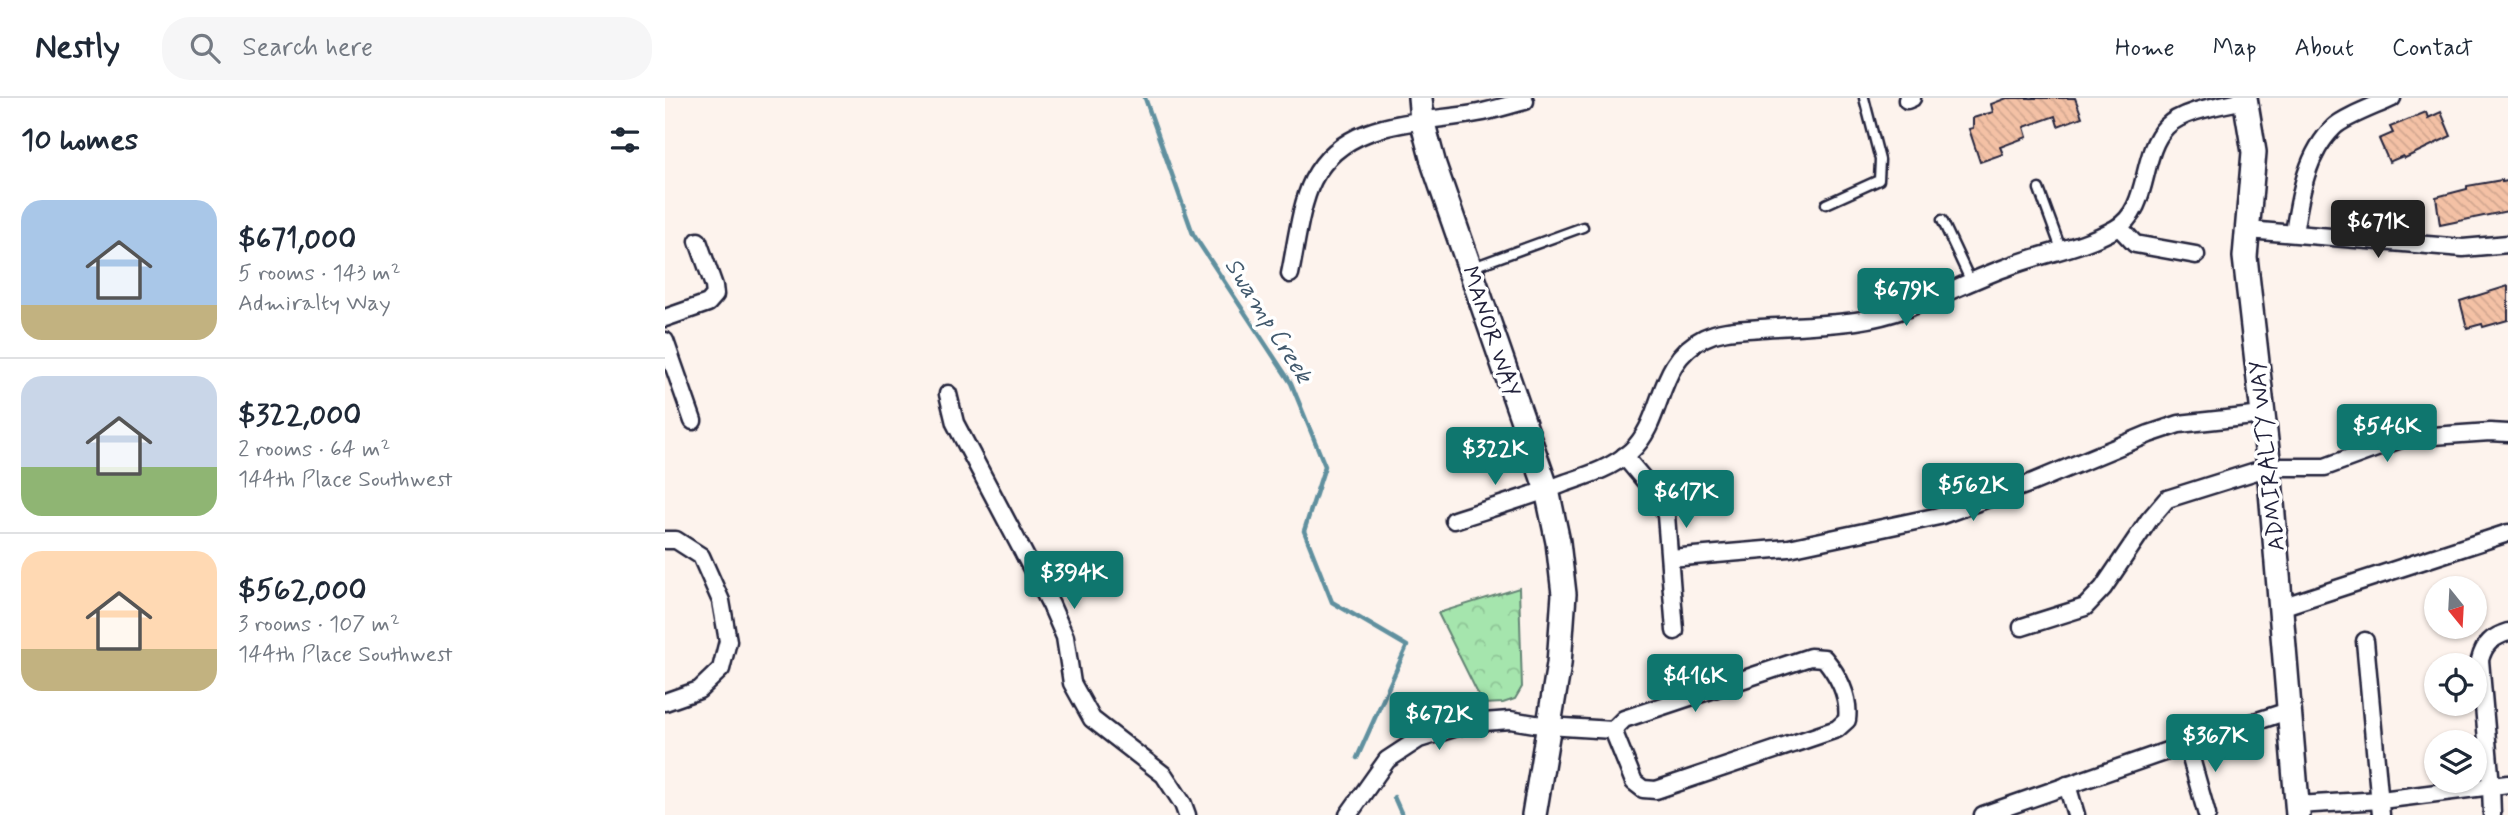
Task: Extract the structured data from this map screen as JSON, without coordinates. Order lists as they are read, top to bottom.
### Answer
{
  "streets": {
    "street": ["MANOR WAY", "ADMIRALTY WAY"]
  },
  "water": ["Swamp Creek"],
  "north": "bottom",
  "page": {
    "header": "Nestly",
    "search": "Search here",
    "nav": [
      "Home",
      "Map",
      "About",
      "Contact"
    ],
    "heading": "10 homes",
    "list": [
      {
        "name": "$671,000",
        "note": "5 rooms · 143 m² · Admiralty Way"
      },
      {
        "name": "$322,000",
        "note": "2 rooms · 64 m² · 144th Place Southwest"
      },
      {
        "name": "$562,000",
        "note": "3 rooms · 107 m² · 144th Place Southwest"
      }
    ],
    "price": [
      "$671K",
      "$679K",
      "$546K",
      "$322K",
      "$562K",
      "$617K",
      "$394K",
      "$416K",
      "$672K",
      "$367K"
    ]
  }
}
